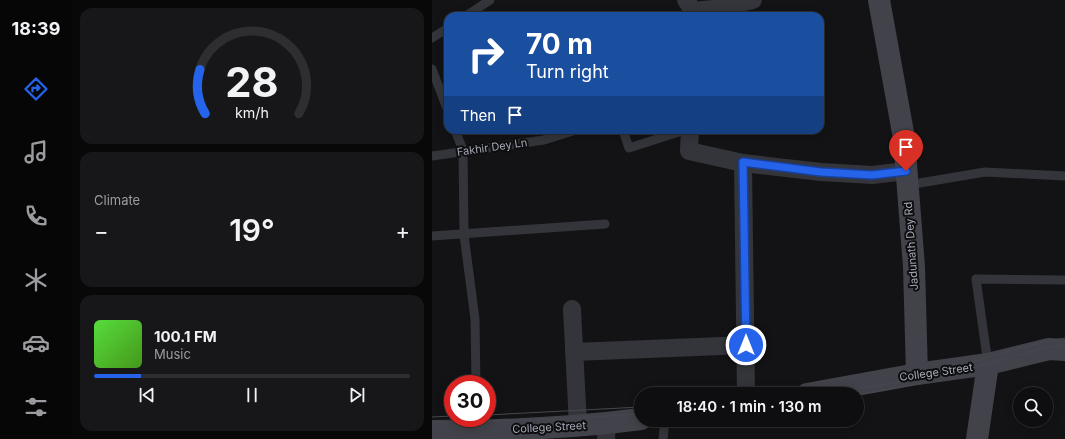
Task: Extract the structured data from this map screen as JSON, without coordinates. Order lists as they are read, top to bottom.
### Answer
{
  "streets": {
    "main road": ["Jadunath Dey Rd", "College Street"],
    "lane": ["Fakhir Dey Ln"]
  },
  "crossings": [
    ["Jadunath Dey Rd", "College Street"]
  ],
  "page": {
    "tabs": "18:39",
    "turn": ["70 m", "Turn right"],
    "then": "Then",
    "tile": "Climate",
    "heat": ["−", "19°", "+"],
    "song": ["100.1 FM", "Music"],
    "limit": "30",
    "trip": "18:40 · 1 min · 130 m",
    "gauge": ["28", "km/h"]
  }
}
